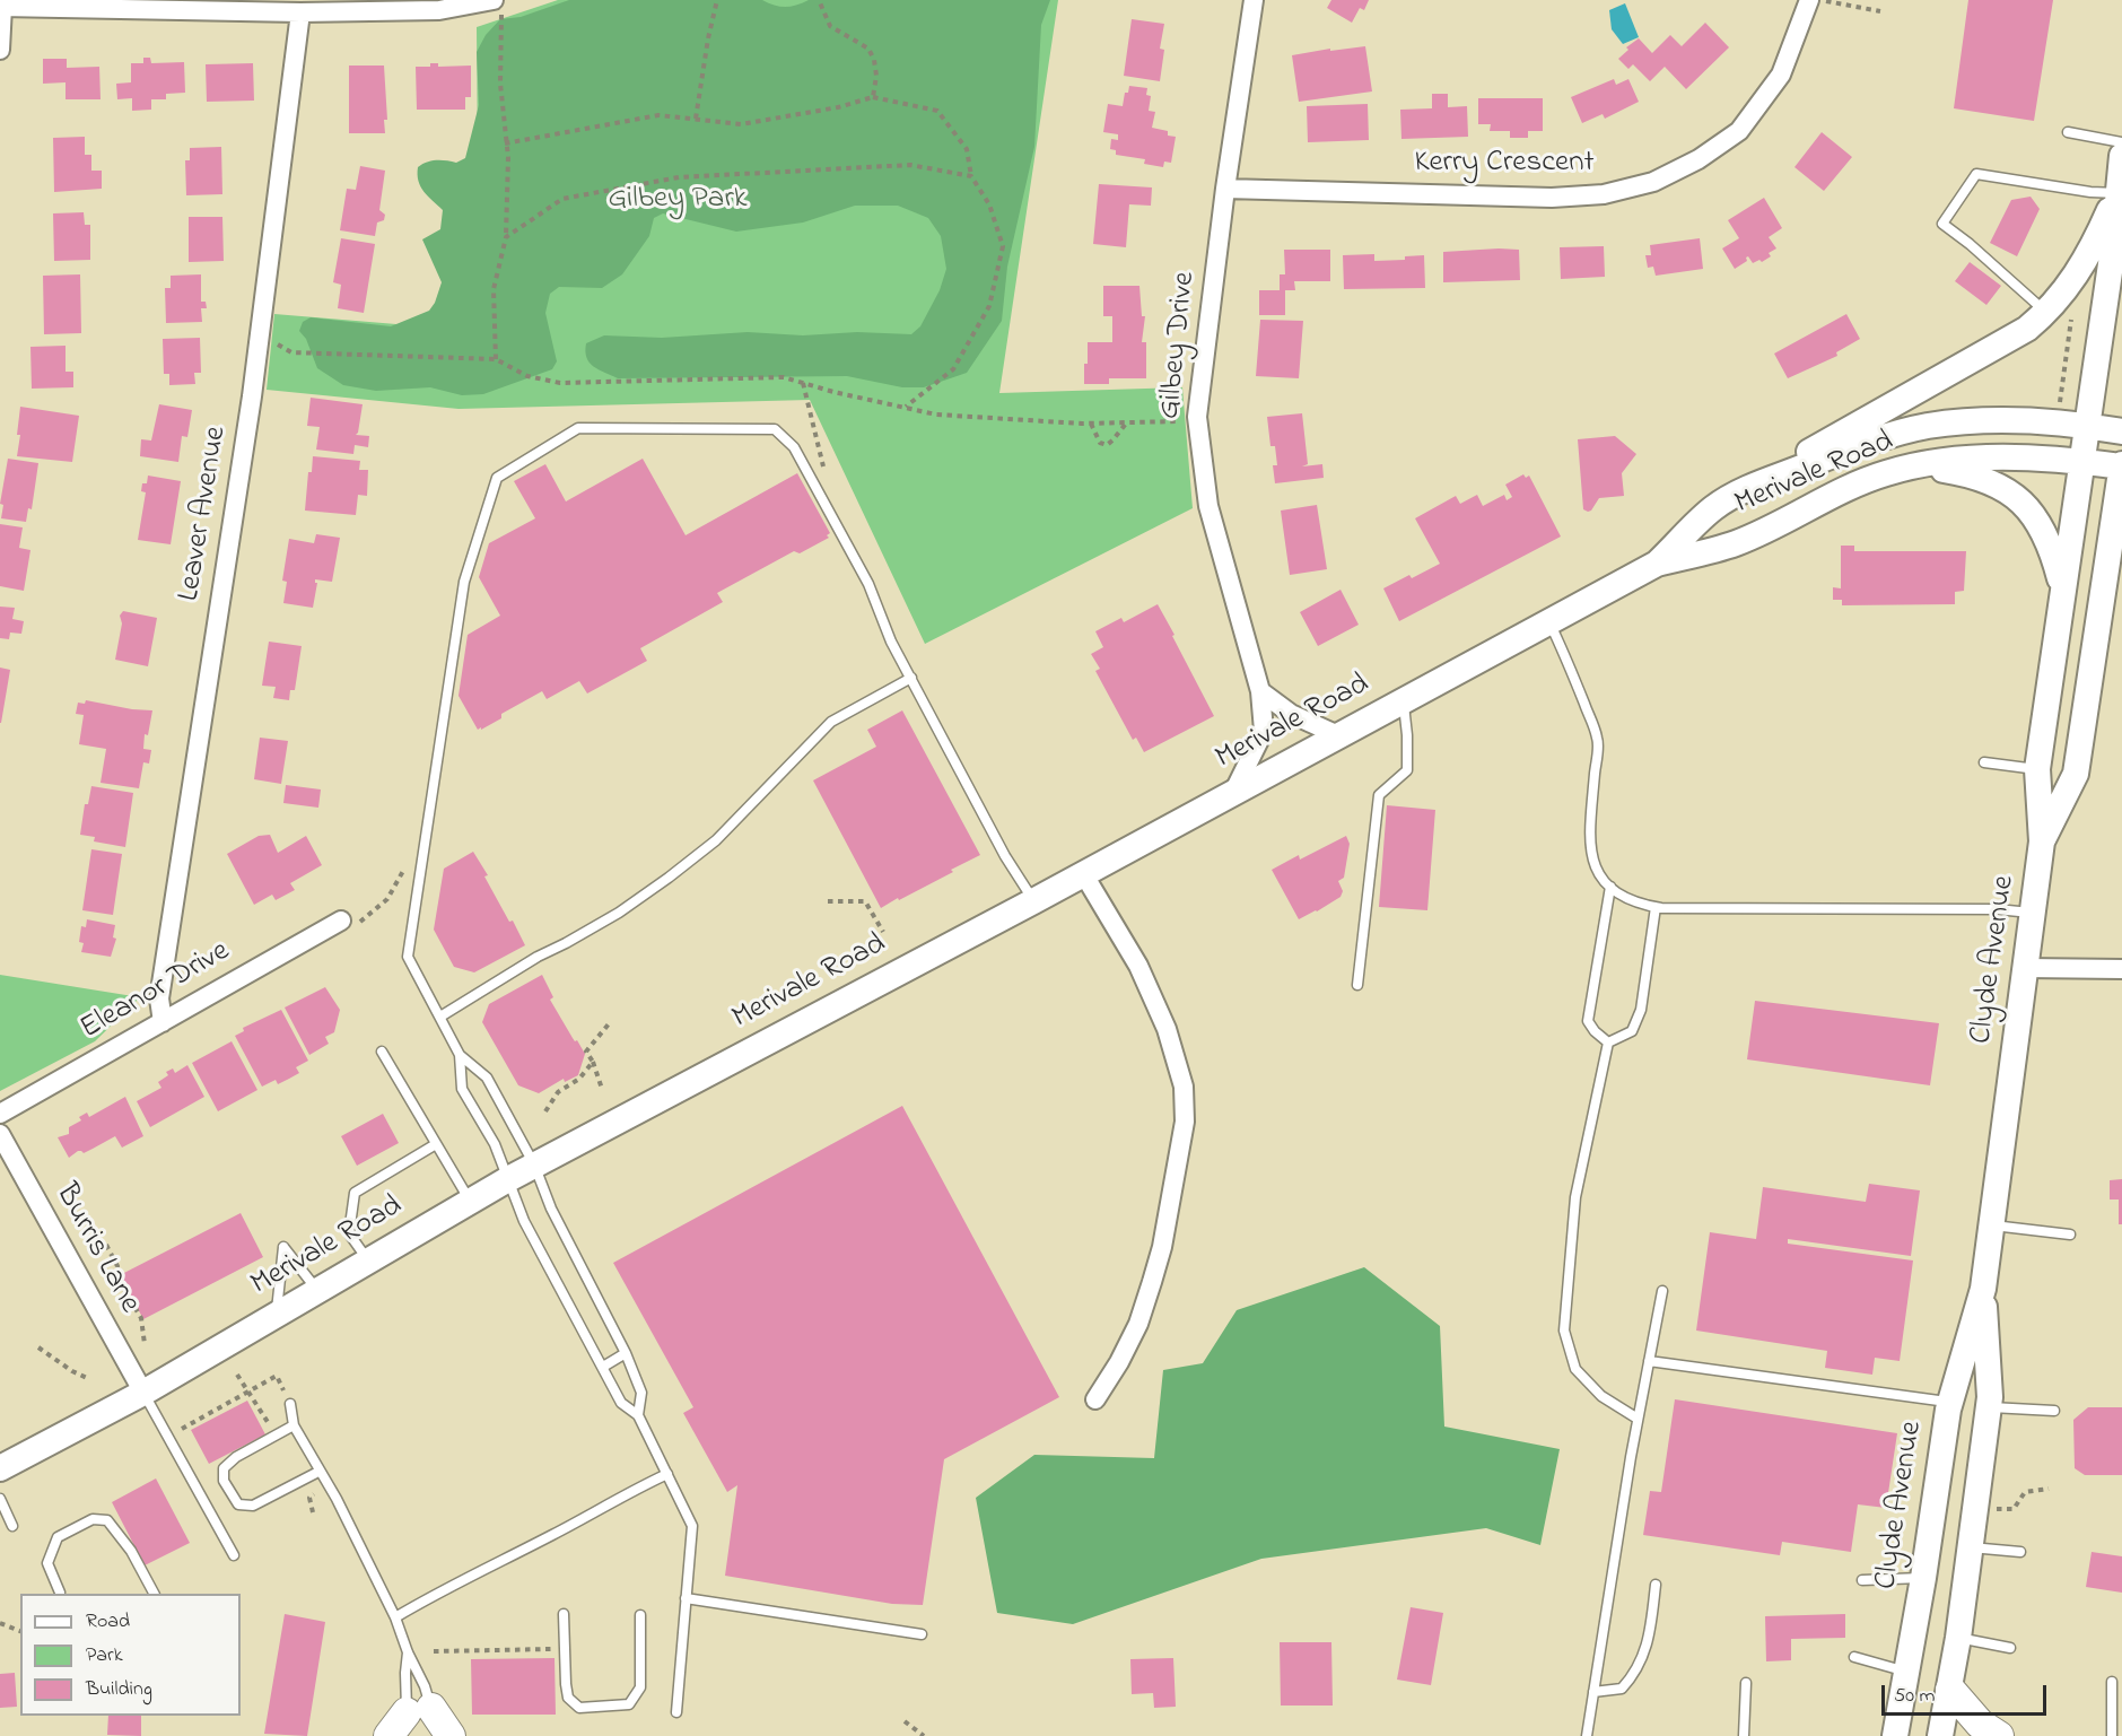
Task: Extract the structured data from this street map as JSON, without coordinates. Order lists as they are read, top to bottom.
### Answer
{
  "streets": {
    "main road": ["Merivale Road", "Clyde Avenue"],
    "street": [
      "Kerry Crescent",
      "Gilbey Drive",
      "Leaver Avenue",
      "Eleanor Drive",
      "Burris Lane"
    ]
  },
  "crossings": [
    ["Kerry Crescent", "Gilbey Drive"],
    ["Gilbey Drive", "Merivale Road"],
    ["Merivale Road", "Clyde Avenue"],
    ["Merivale Road", "Burris Lane"],
    ["Leaver Avenue", "Eleanor Drive"]
  ],
  "parks": ["Gilbey Park"],
  "legend": ["Road", "Park", "Building"],
  "scale_bar": "50 m"
}
